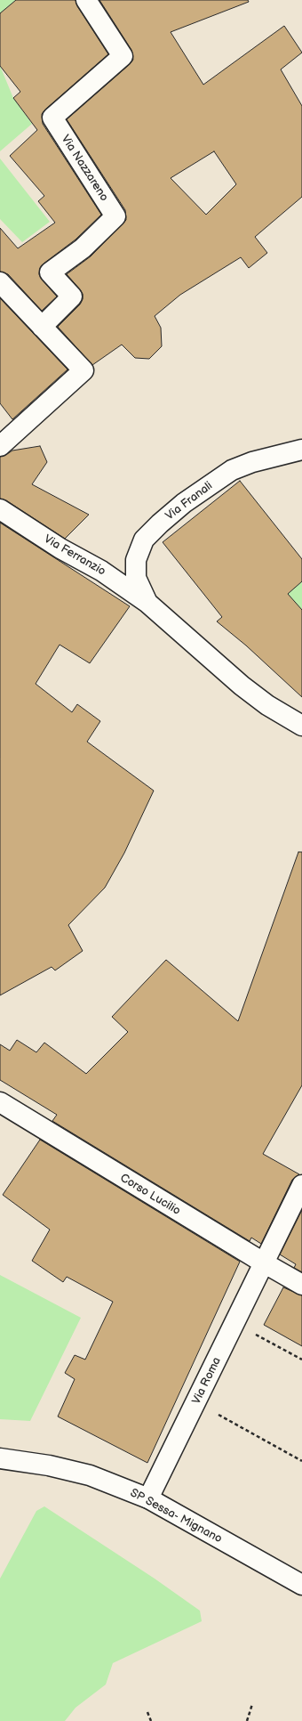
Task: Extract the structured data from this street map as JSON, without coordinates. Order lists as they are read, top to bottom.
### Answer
{
  "streets": {
    "street": [
      "Via Nazzareno",
      "Via Franali",
      "Via Ferranzio",
      "Corso Lucilio",
      "Via Roma",
      "SP Sessa- Mignano"
    ]
  },
  "crossings": [
    ["Via Franali", "Via Ferranzio"],
    ["Corso Lucilio", "Via Roma"],
    ["Via Roma", "SP Sessa- Mignano"]
  ]
}
